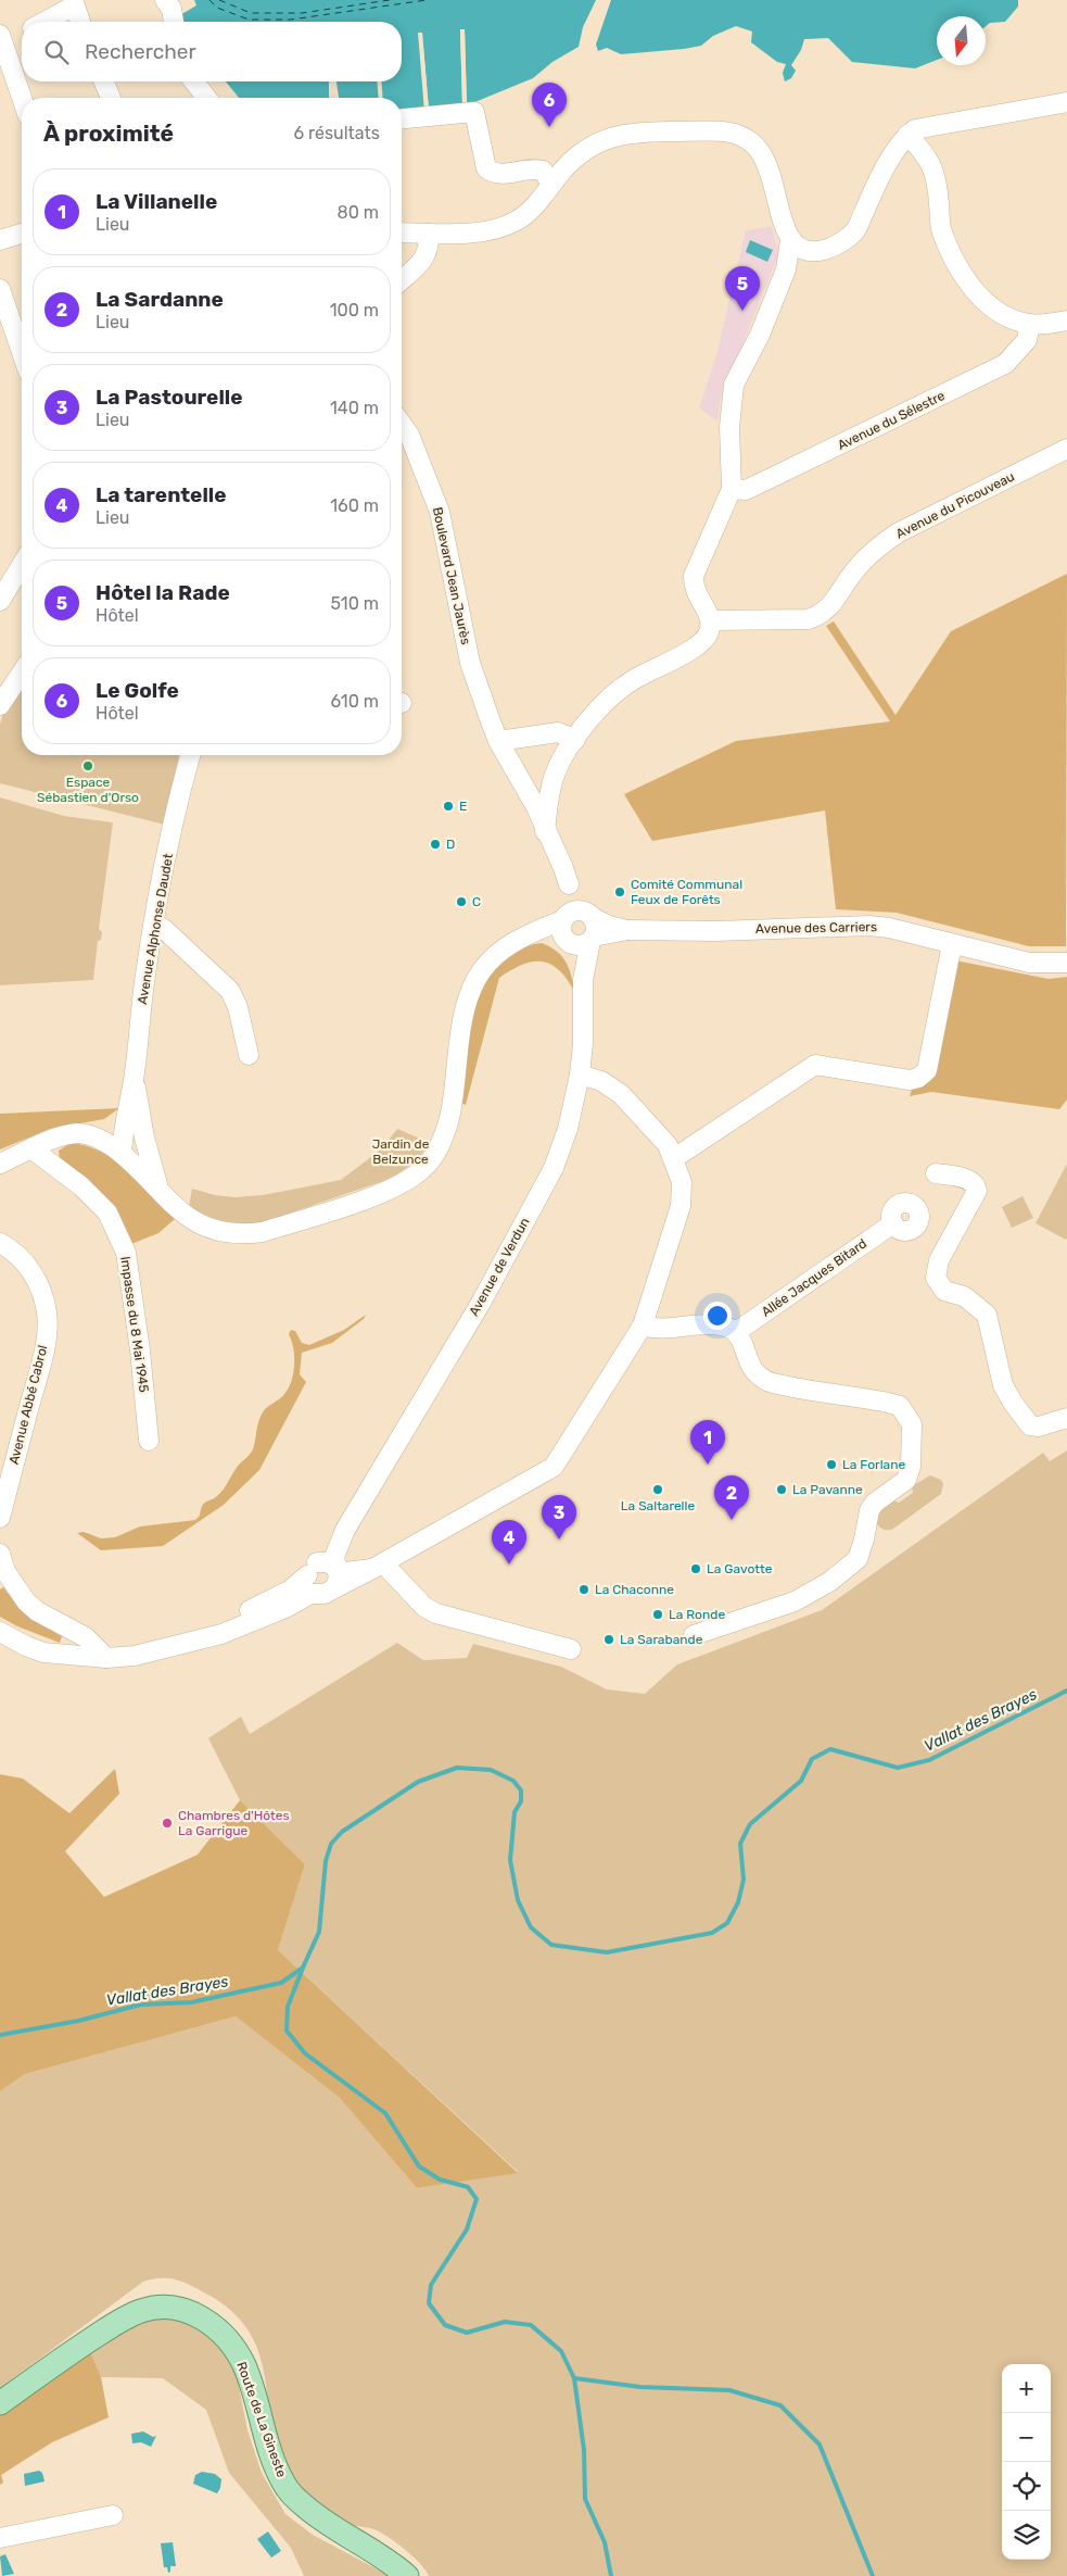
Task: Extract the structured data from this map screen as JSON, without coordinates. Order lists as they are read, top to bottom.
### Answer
{
  "streets": {
    "main road": ["Route de La Gineste"],
    "street": [
      "Avenue du Sélestre",
      "Avenue du Picouveau",
      "Boulevard Jean Jaurès",
      "Avenue des Carriers",
      "Avenue Alphonse Daudet",
      "Avenue de Verdun",
      "Allée Jacques Bitard",
      "Impasse du 8 Mai 1945",
      "Avenue Abbé Cabrol"
    ]
  },
  "crossings": [
    ["Avenue des Carriers", "Avenue de Verdun"]
  ],
  "water": ["Vallat des Brayes"],
  "parks": ["Jardin de Belzunce"],
  "places": [
    "Espace Sébastien d'Orso",
    "E",
    "D",
    "Comité Communal Feux de Forêts",
    "C",
    "La Forlane",
    "La Saltarelle",
    "La Pavanne",
    "La Gavotte",
    "La Chaconne",
    "La Ronde",
    "La Sarabande",
    "Chambres d'Hôtes La Garrigue"
  ],
  "north": "bottom",
  "page": {
    "search": "Rechercher",
    "pins": [
      "6",
      "5",
      "1",
      "2",
      "3",
      "4"
    ],
    "heading": ["À proximité", "6 résultats"],
    "list": [
      {
        "mark": "1",
        "name": "La Villanelle",
        "note": "Lieu",
        "value": "80 m"
      },
      {
        "mark": "2",
        "name": "La Sardanne",
        "note": "Lieu",
        "value": "100 m"
      },
      {
        "mark": "3",
        "name": "La Pastourelle",
        "note": "Lieu",
        "value": "140 m"
      },
      {
        "mark": "4",
        "name": "La tarentelle",
        "note": "Lieu",
        "value": "160 m"
      },
      {
        "mark": "5",
        "name": "Hôtel la Rade",
        "note": "Hôtel",
        "value": "510 m"
      },
      {
        "mark": "6",
        "name": "Le Golfe",
        "note": "Hôtel",
        "value": "610 m"
      }
    ],
    "map_buttons": ["+", "−"]
  }
}
